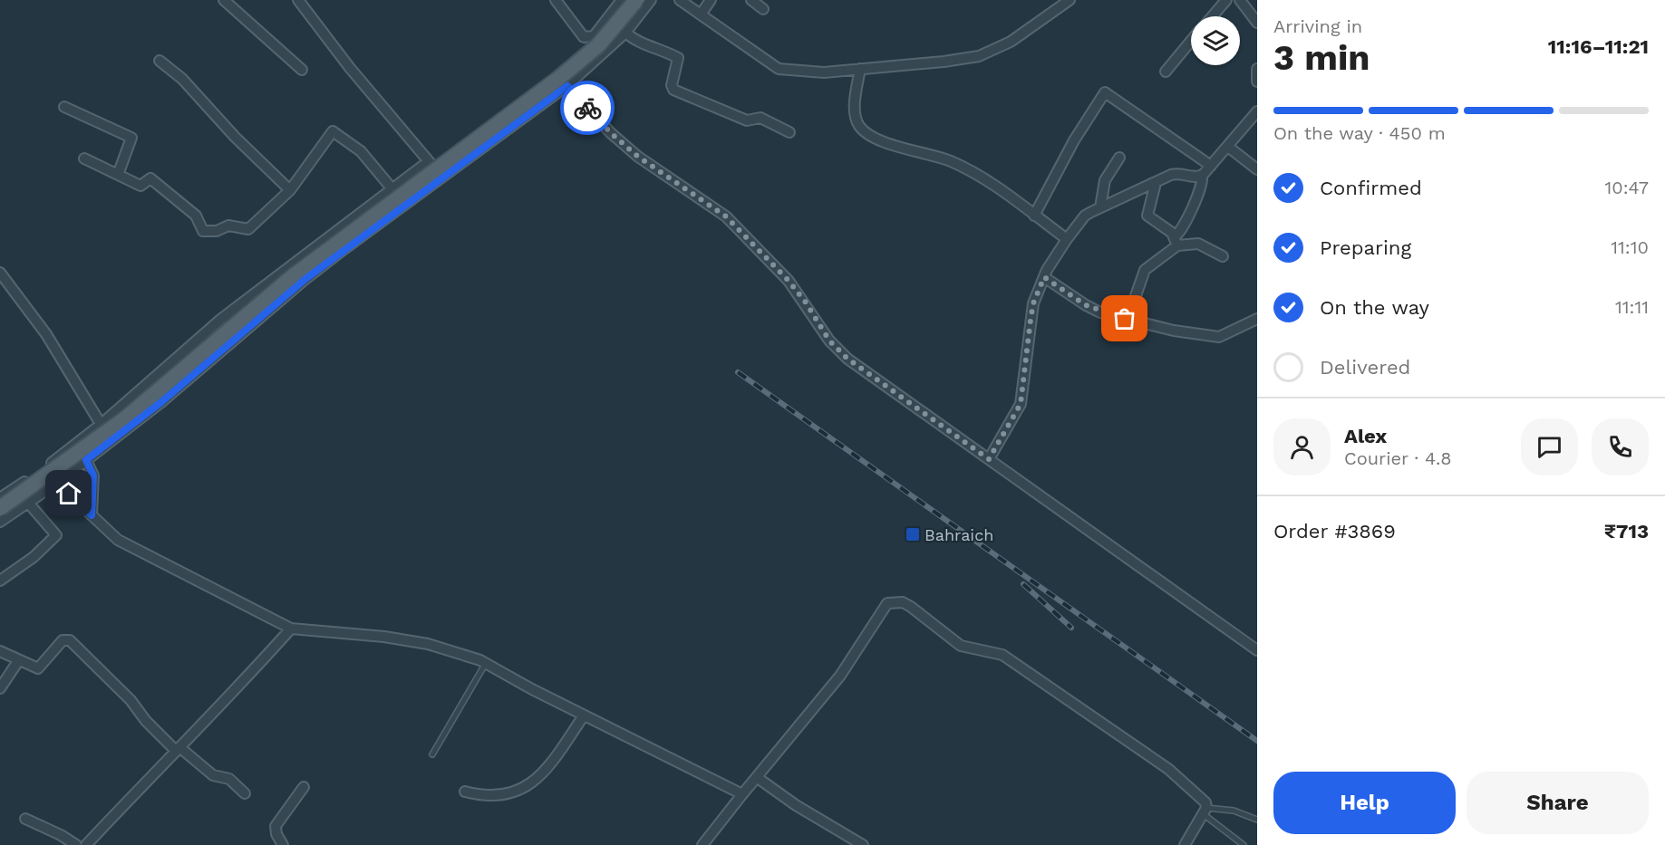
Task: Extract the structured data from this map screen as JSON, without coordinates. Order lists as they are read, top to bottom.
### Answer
{
  "places": {
    "transit": ["Bahraich"]
  },
  "page": {
    "heading": ["3 min", "Arriving in", "11:16–11:21"],
    "panel": [
      "Alex",
      "Courier · 4.8",
      "Order #3869",
      "₹713"
    ],
    "bar": "On the way · 450 m",
    "list": [
      ["Confirmed", "10:47"],
      ["Preparing", "11:10"],
      ["On the way", "11:11"],
      "Delivered"
    ],
    "buttons": ["Help", "Share"]
  }
}
